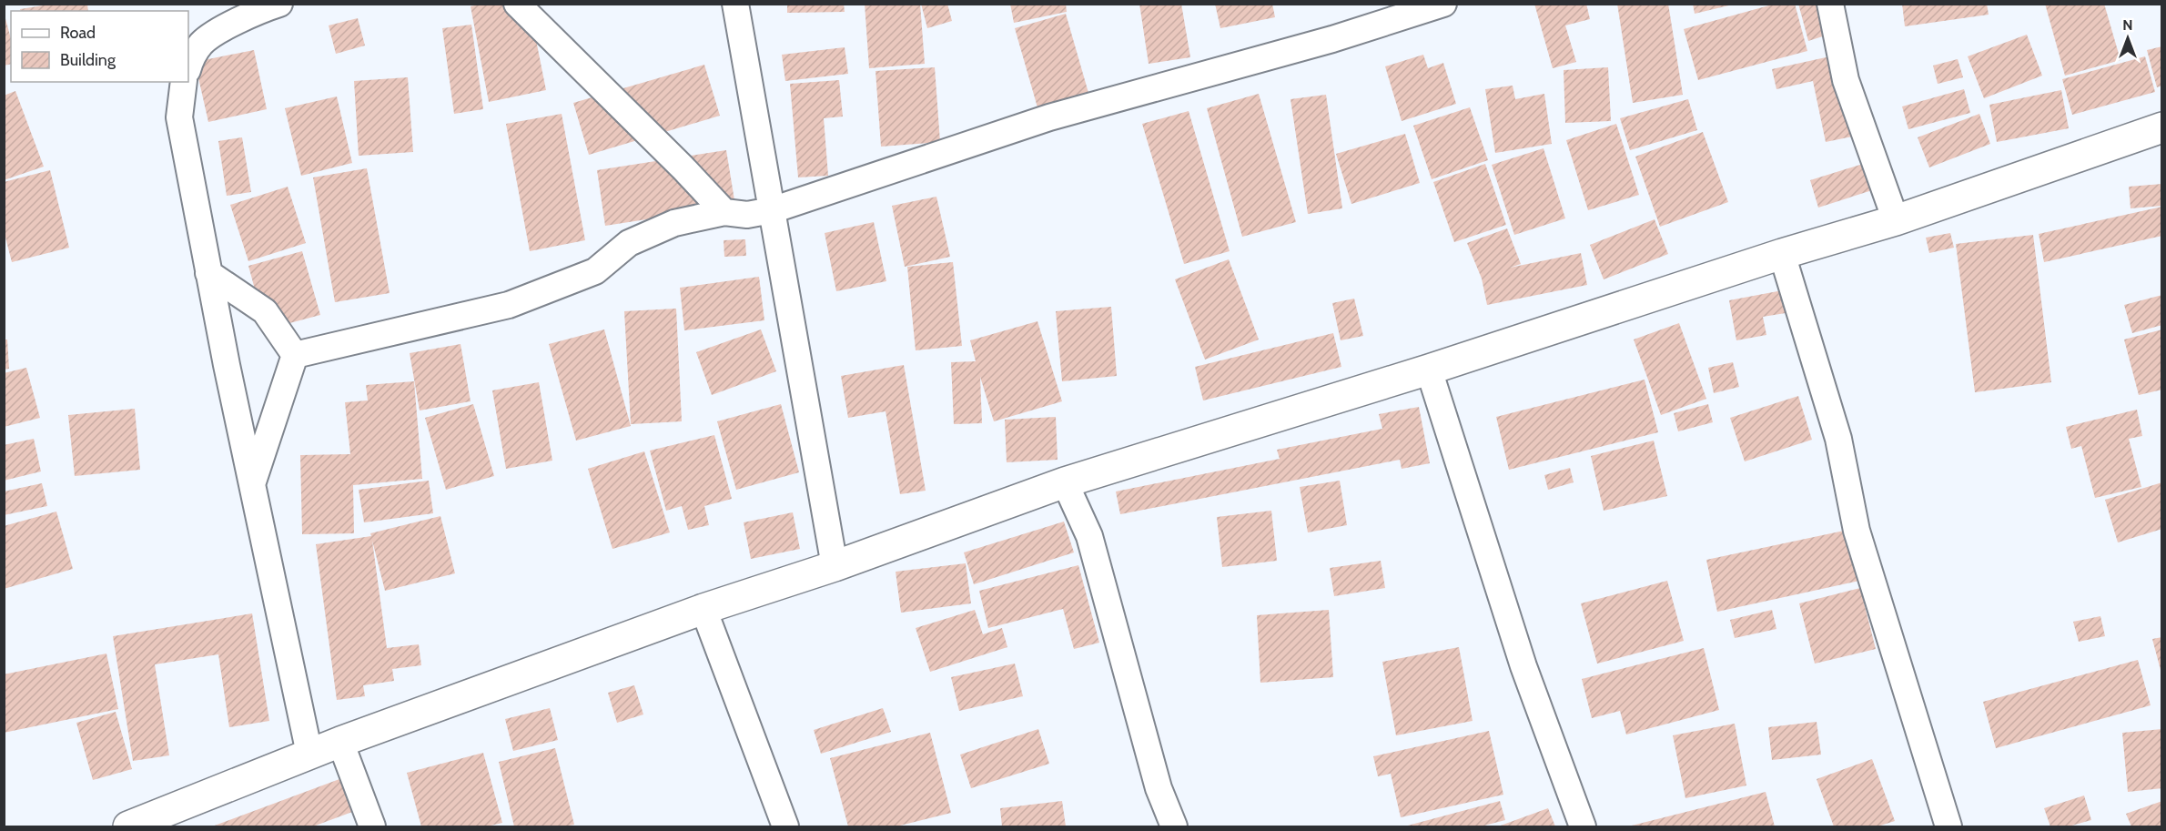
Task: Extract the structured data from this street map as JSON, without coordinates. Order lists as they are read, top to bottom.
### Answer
{
  "legend": ["Road", "Building"],
  "north": "top"
}
